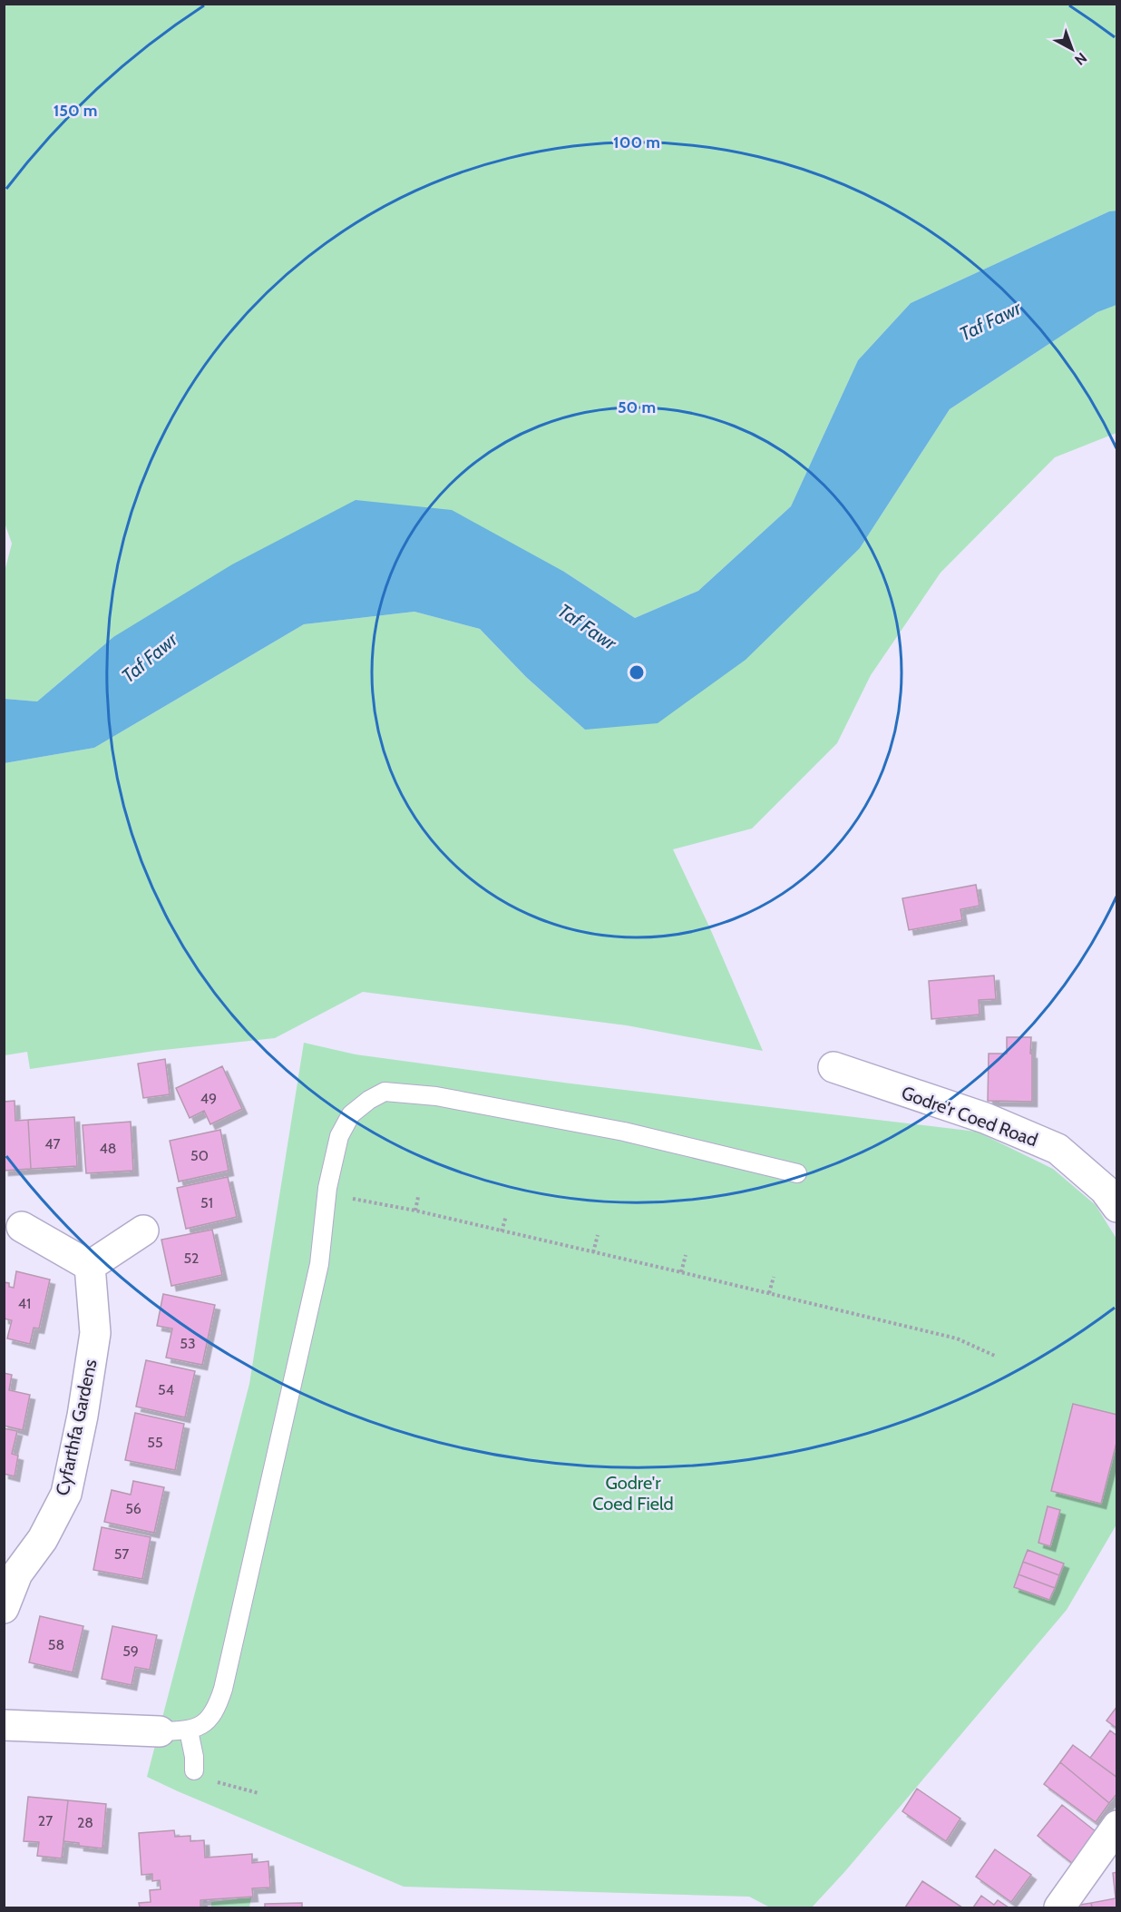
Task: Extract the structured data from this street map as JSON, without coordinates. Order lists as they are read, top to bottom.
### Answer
{
  "streets": {
    "street": ["Godre'r Coed Road", "Cyfarthfa Gardens"]
  },
  "water": ["Taf Fawr"],
  "parks": ["Godre'r Coed Field"],
  "house_numbers": [
    "49",
    "47",
    "48",
    "50",
    "51",
    "52",
    "41",
    "53",
    "54",
    "55",
    "56",
    "57",
    "58",
    "59",
    "27",
    "28"
  ],
  "north": "bottom right",
  "rings": ["150 m", "100 m", "50 m"]
}
